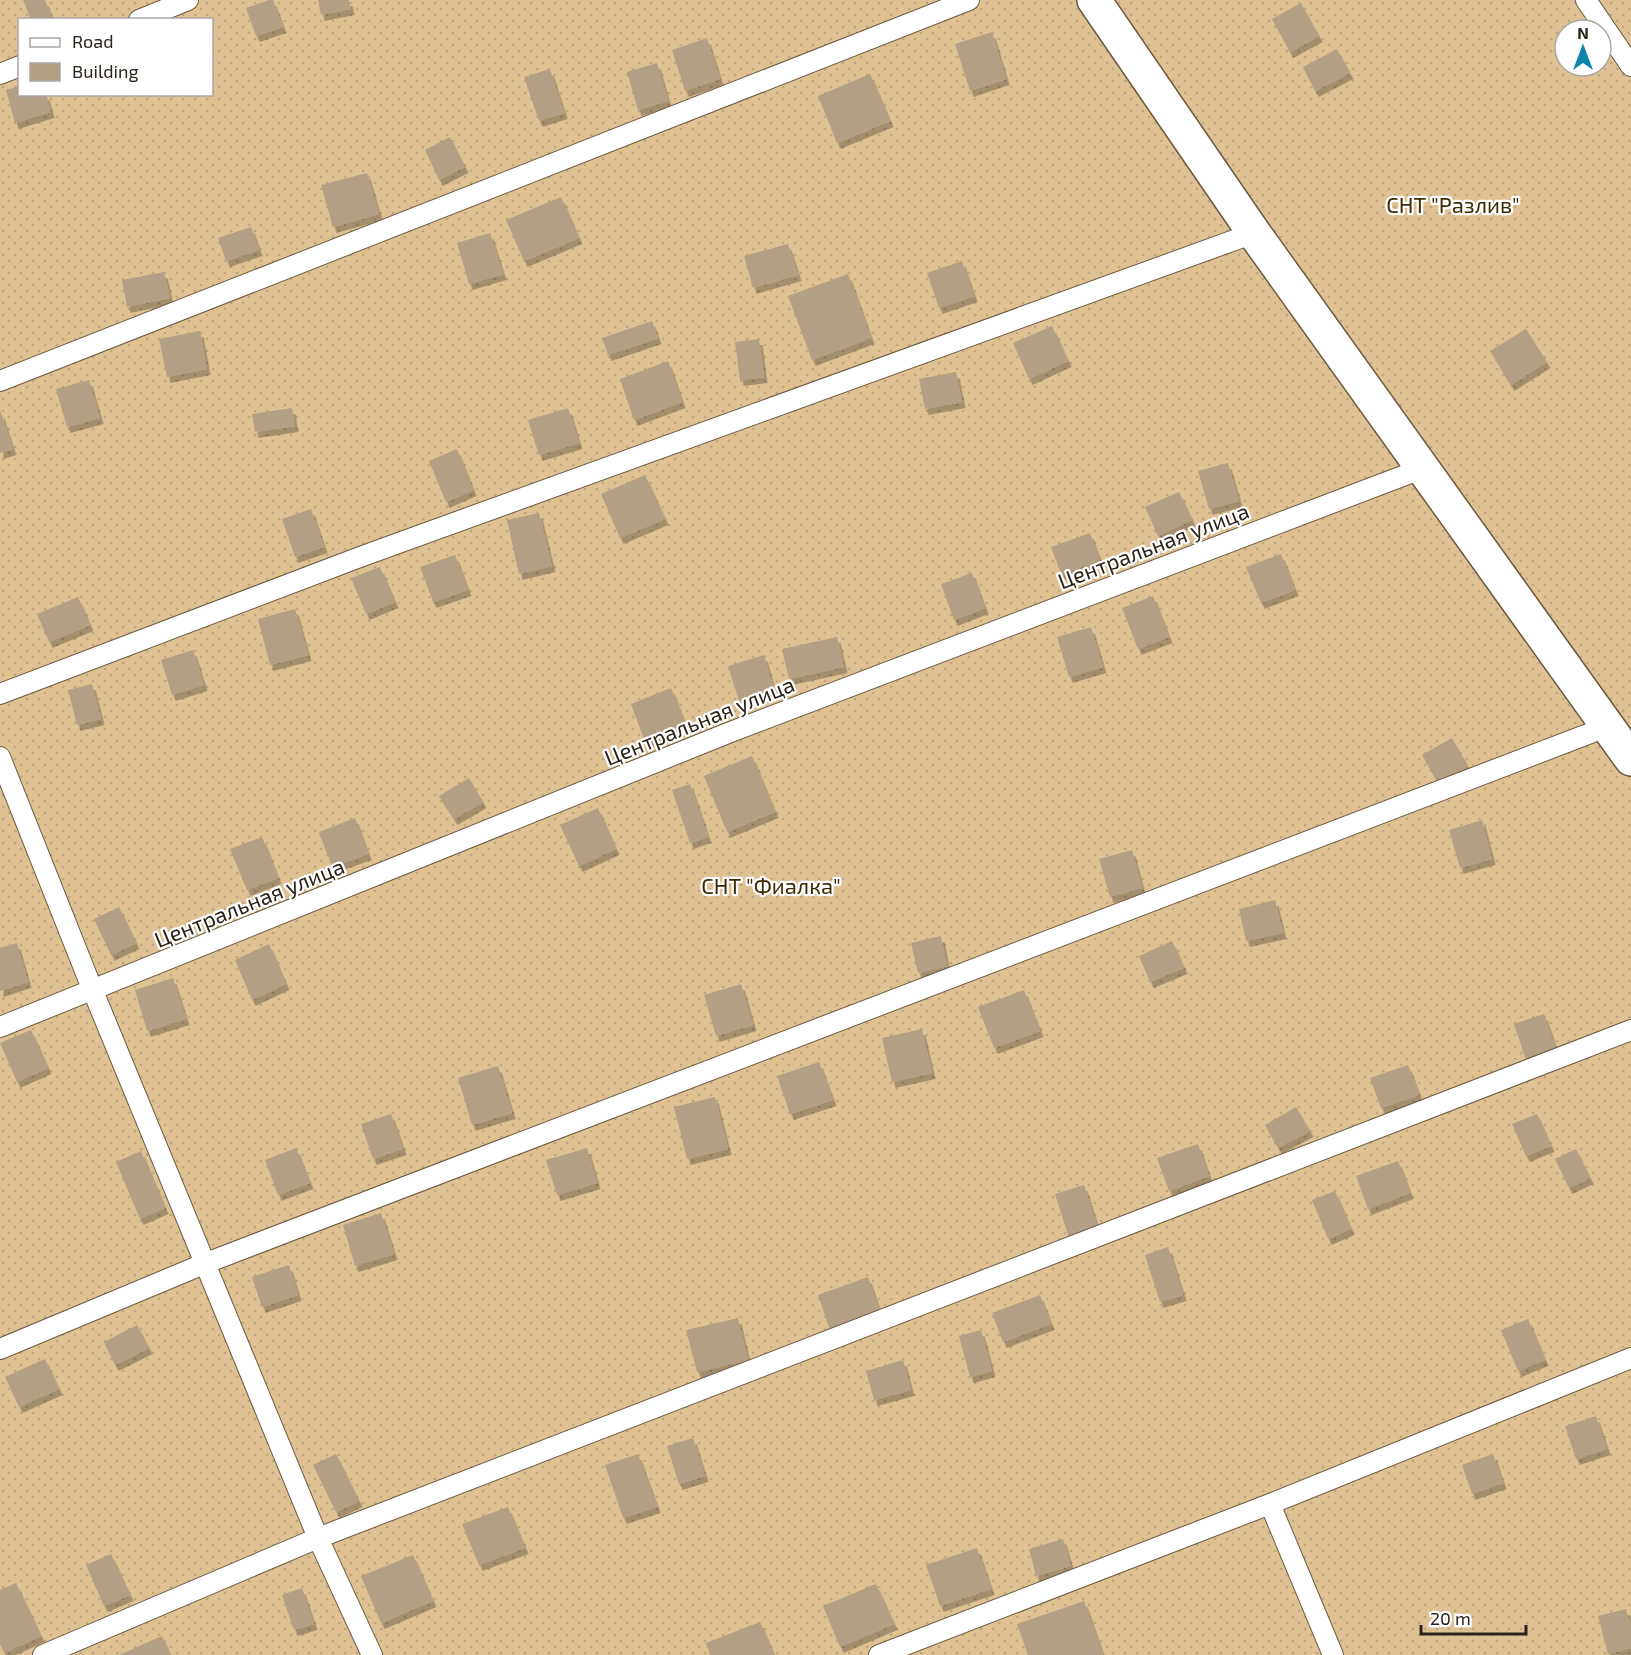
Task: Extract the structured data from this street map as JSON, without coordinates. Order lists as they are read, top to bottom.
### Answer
{
  "streets": {
    "lane": ["Центральная улица"]
  },
  "parks": ["СНТ \"Разлив\"", "СНТ \"Фиалка\""],
  "legend": ["Road", "Building"],
  "scale_bar": "20 m",
  "north": "top"
}
